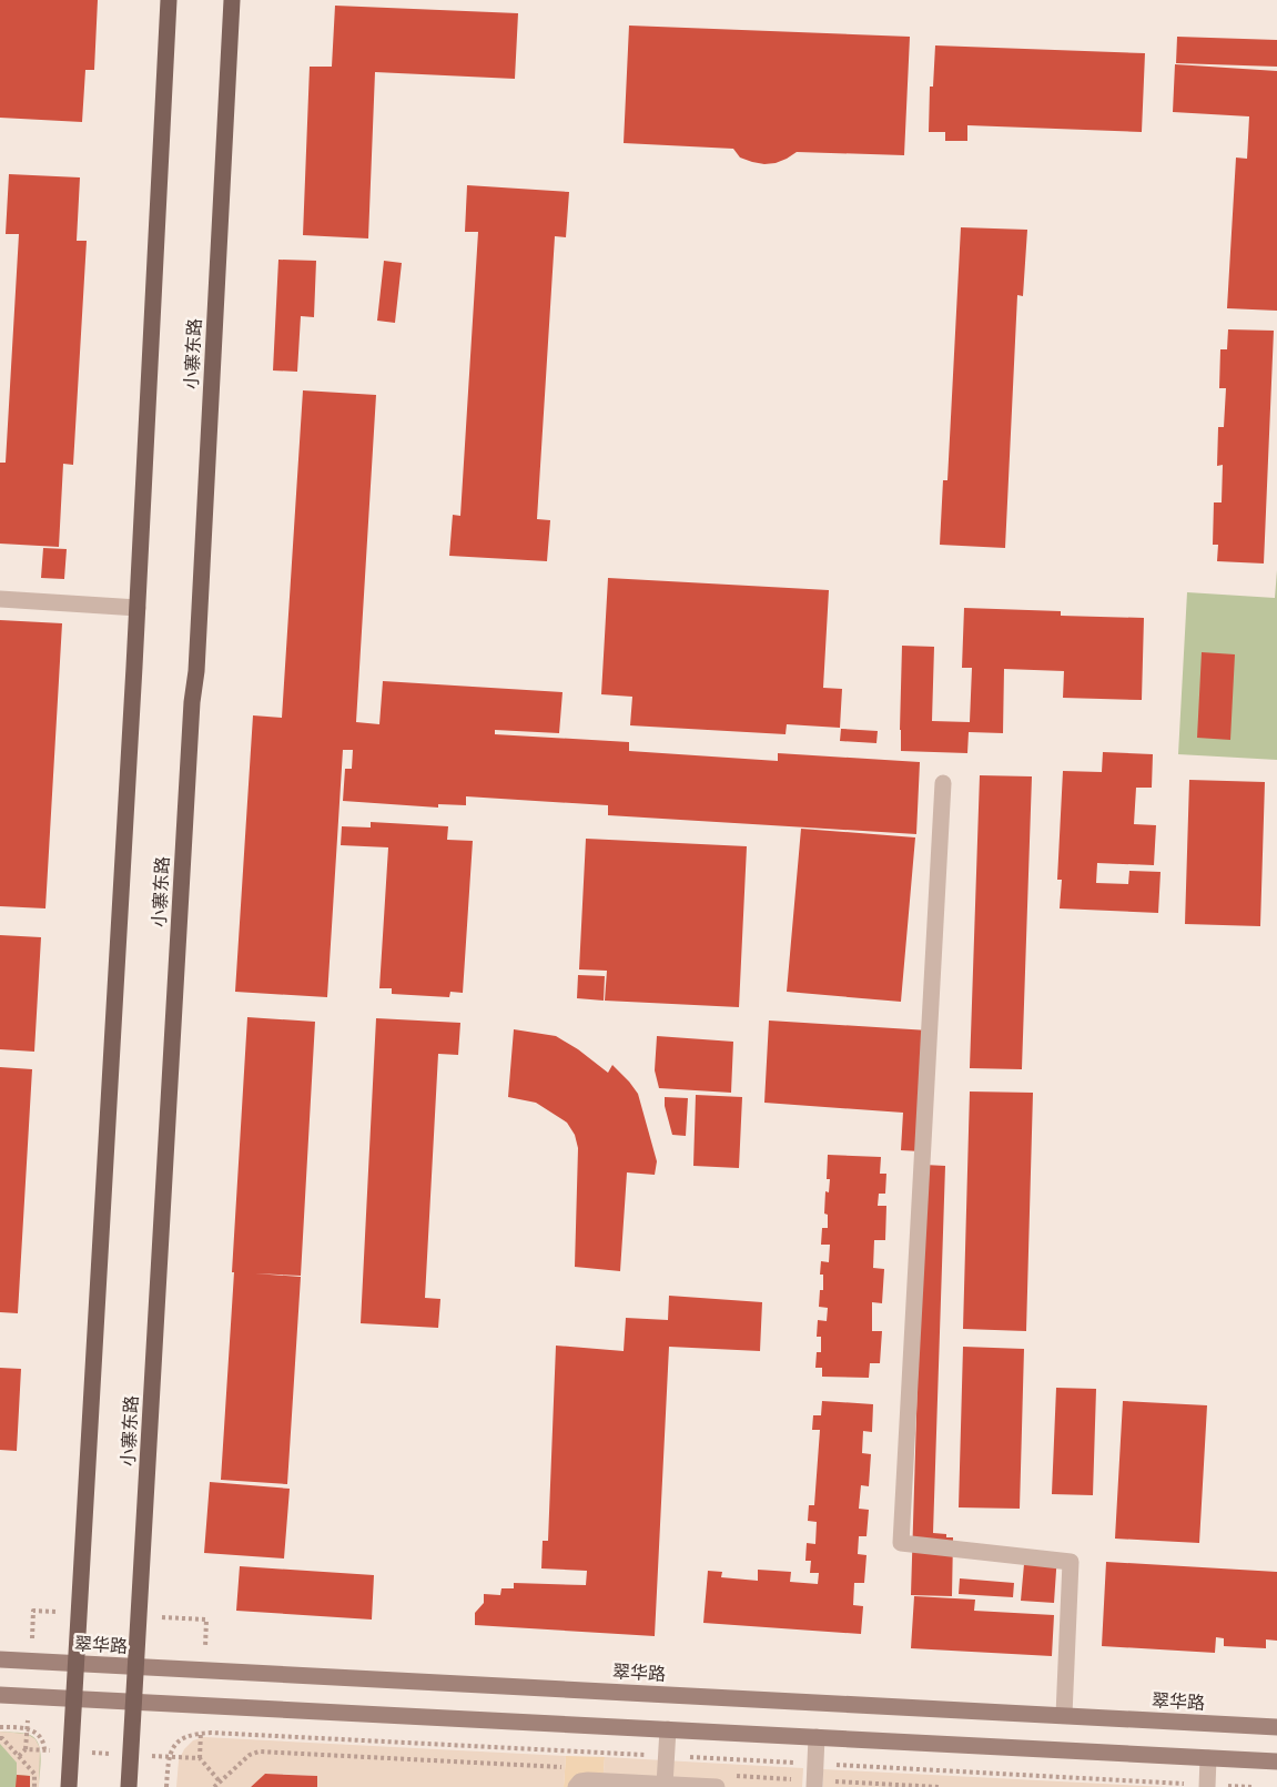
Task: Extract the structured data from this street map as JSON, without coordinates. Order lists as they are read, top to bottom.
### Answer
{
  "streets": {
    "main road": ["小寨东路", "翠华路"]
  },
  "crossings": [
    ["小寨东路", "翠华路"]
  ]
}
